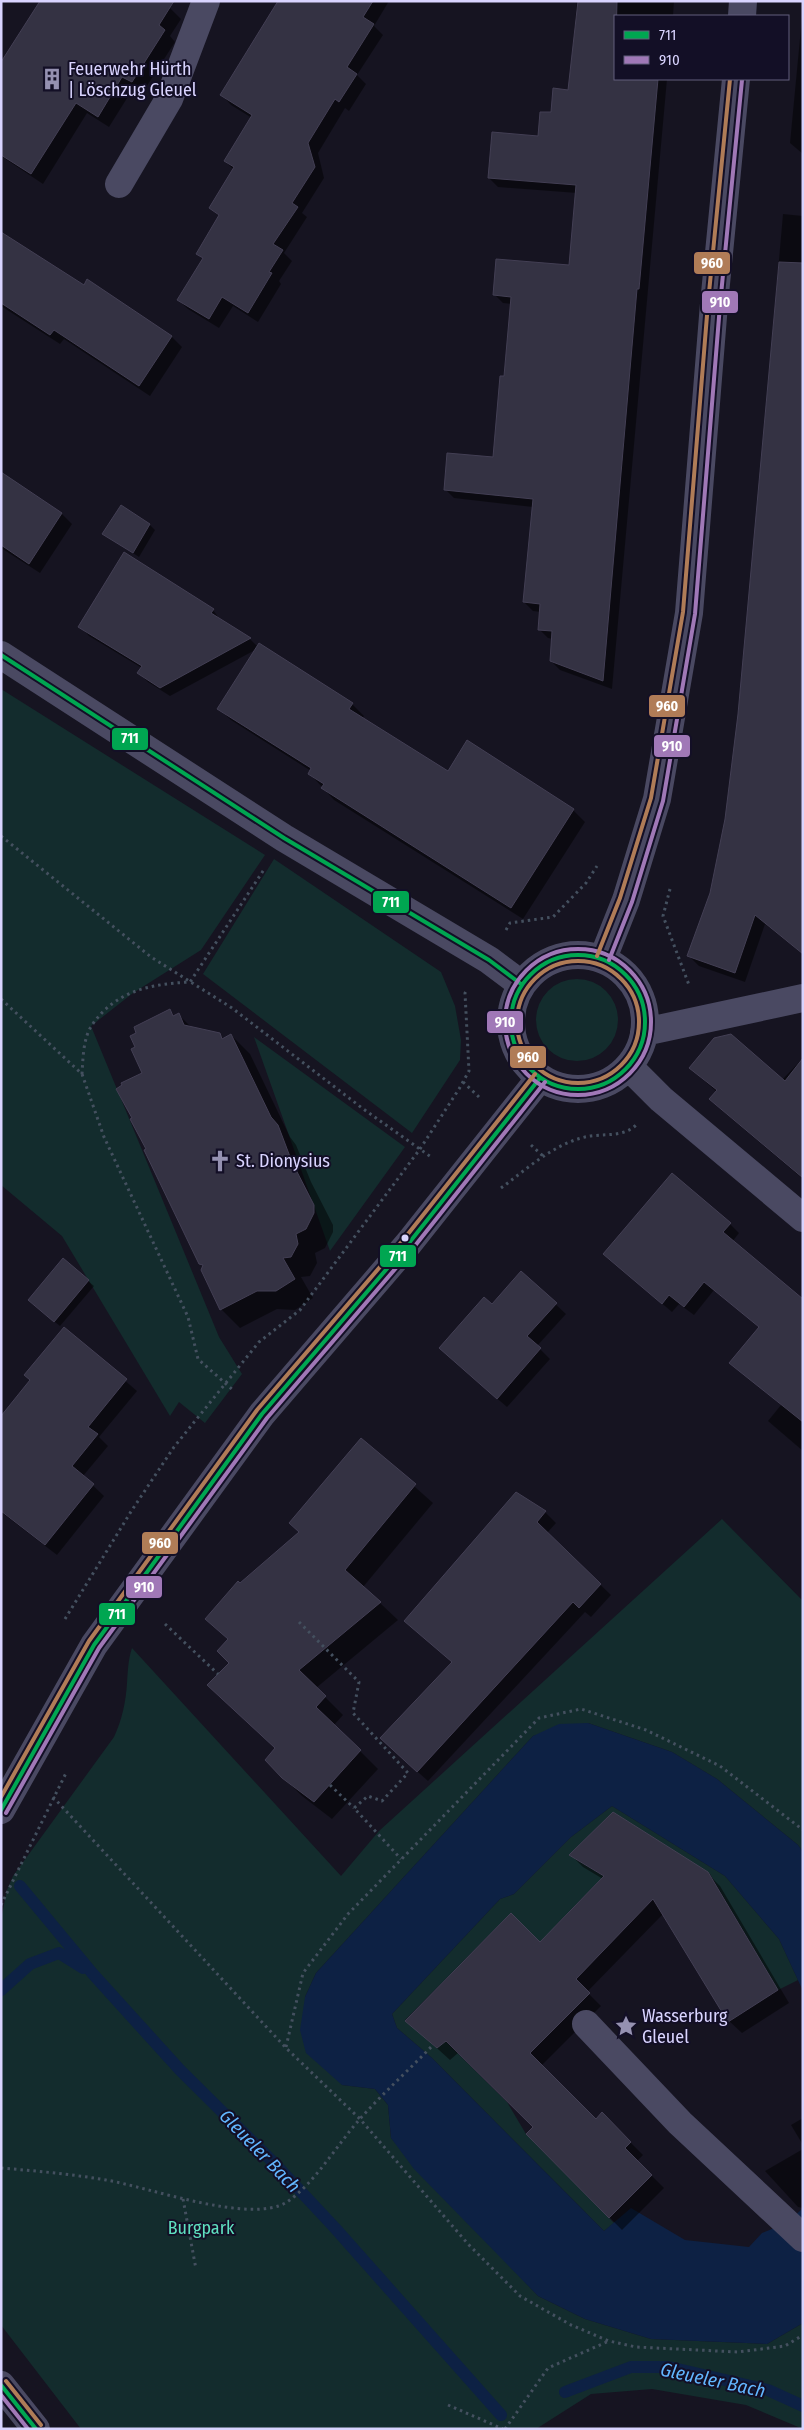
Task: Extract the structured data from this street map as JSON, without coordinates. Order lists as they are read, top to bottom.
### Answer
{
  "water": ["Gleueler Bach"],
  "parks": ["Burgpark"],
  "places": {
    "building": ["Feuerwehr Hürth | Löschzug Gleuel"],
    "church": ["St. Dionysius"],
    "place": ["Wasserburg Gleuel"]
  },
  "lines": ["transit line 910", "transit line 960", "transit line 711"],
  "legend": ["711", "910"]
}
